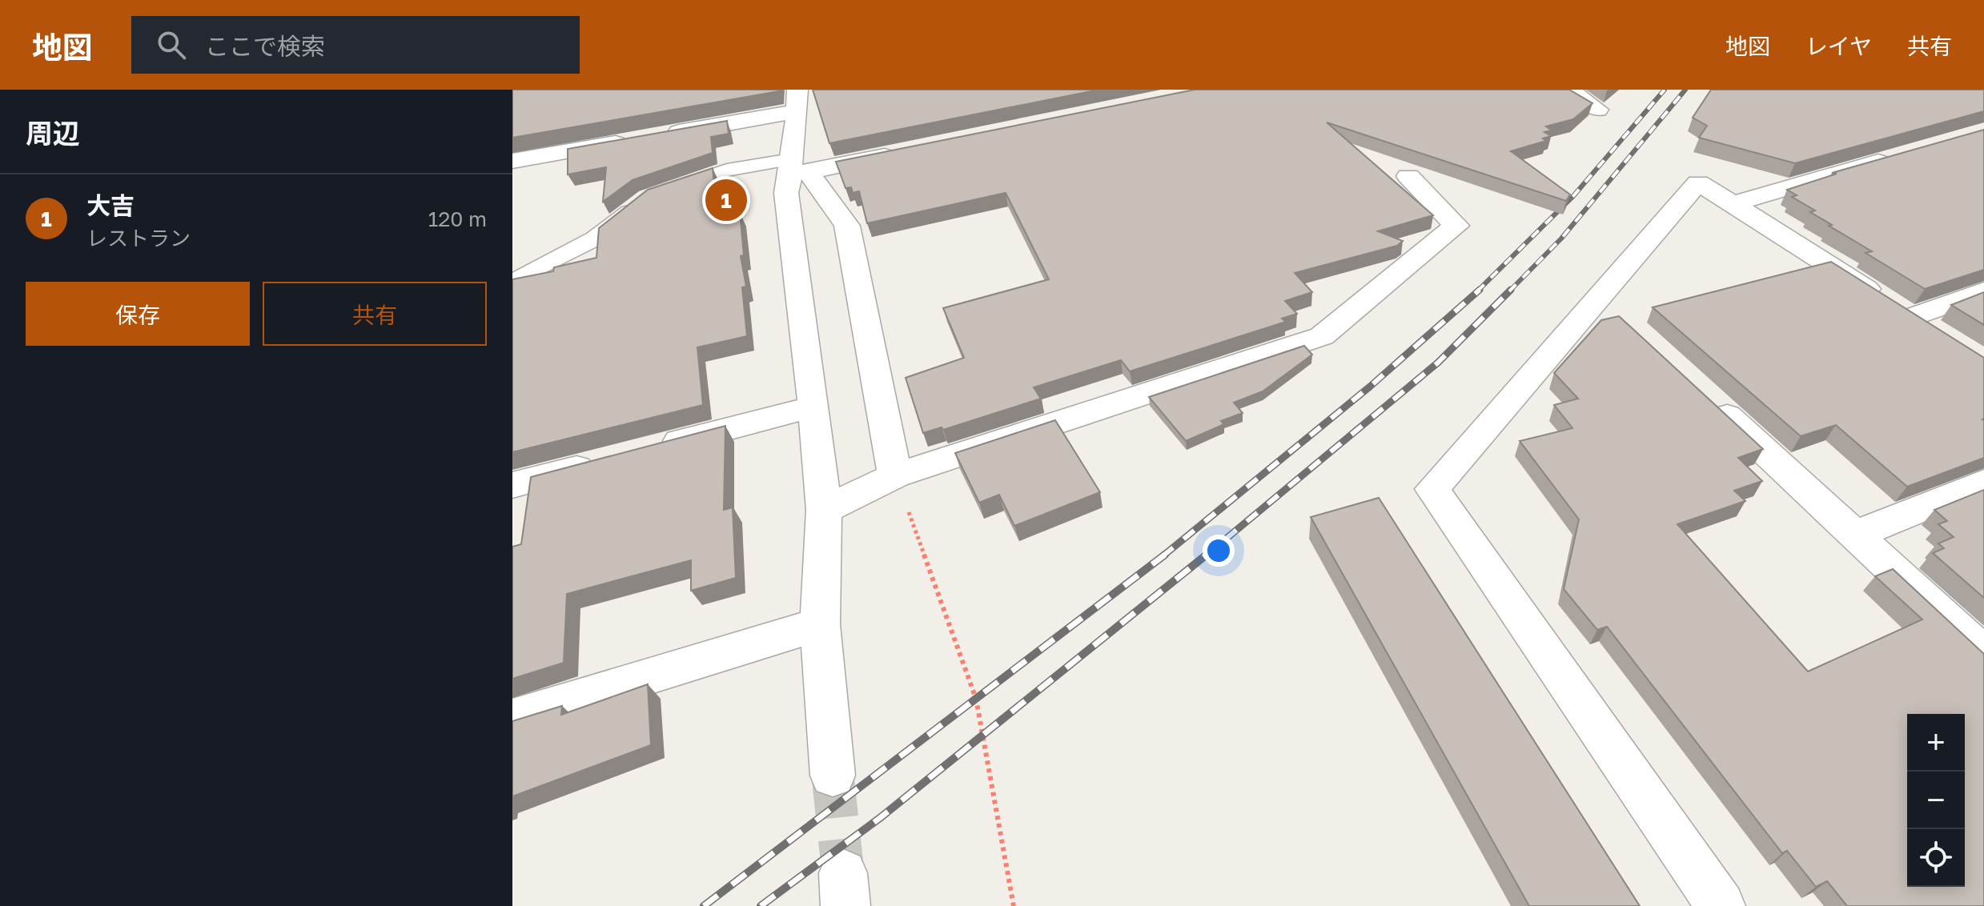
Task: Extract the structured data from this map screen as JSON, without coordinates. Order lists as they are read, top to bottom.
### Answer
{
  "page": {
    "header": "地図",
    "search": "ここで検索",
    "nav": ["地図", "レイヤ", "共有"],
    "heading": "周辺",
    "list": [
      {
        "mark": "1",
        "name": "大吉",
        "note": "レストラン",
        "value": "120 m"
      }
    ],
    "pins": "1",
    "buttons": ["保存", "共有"],
    "map_buttons": ["+", "−"]
  }
}
